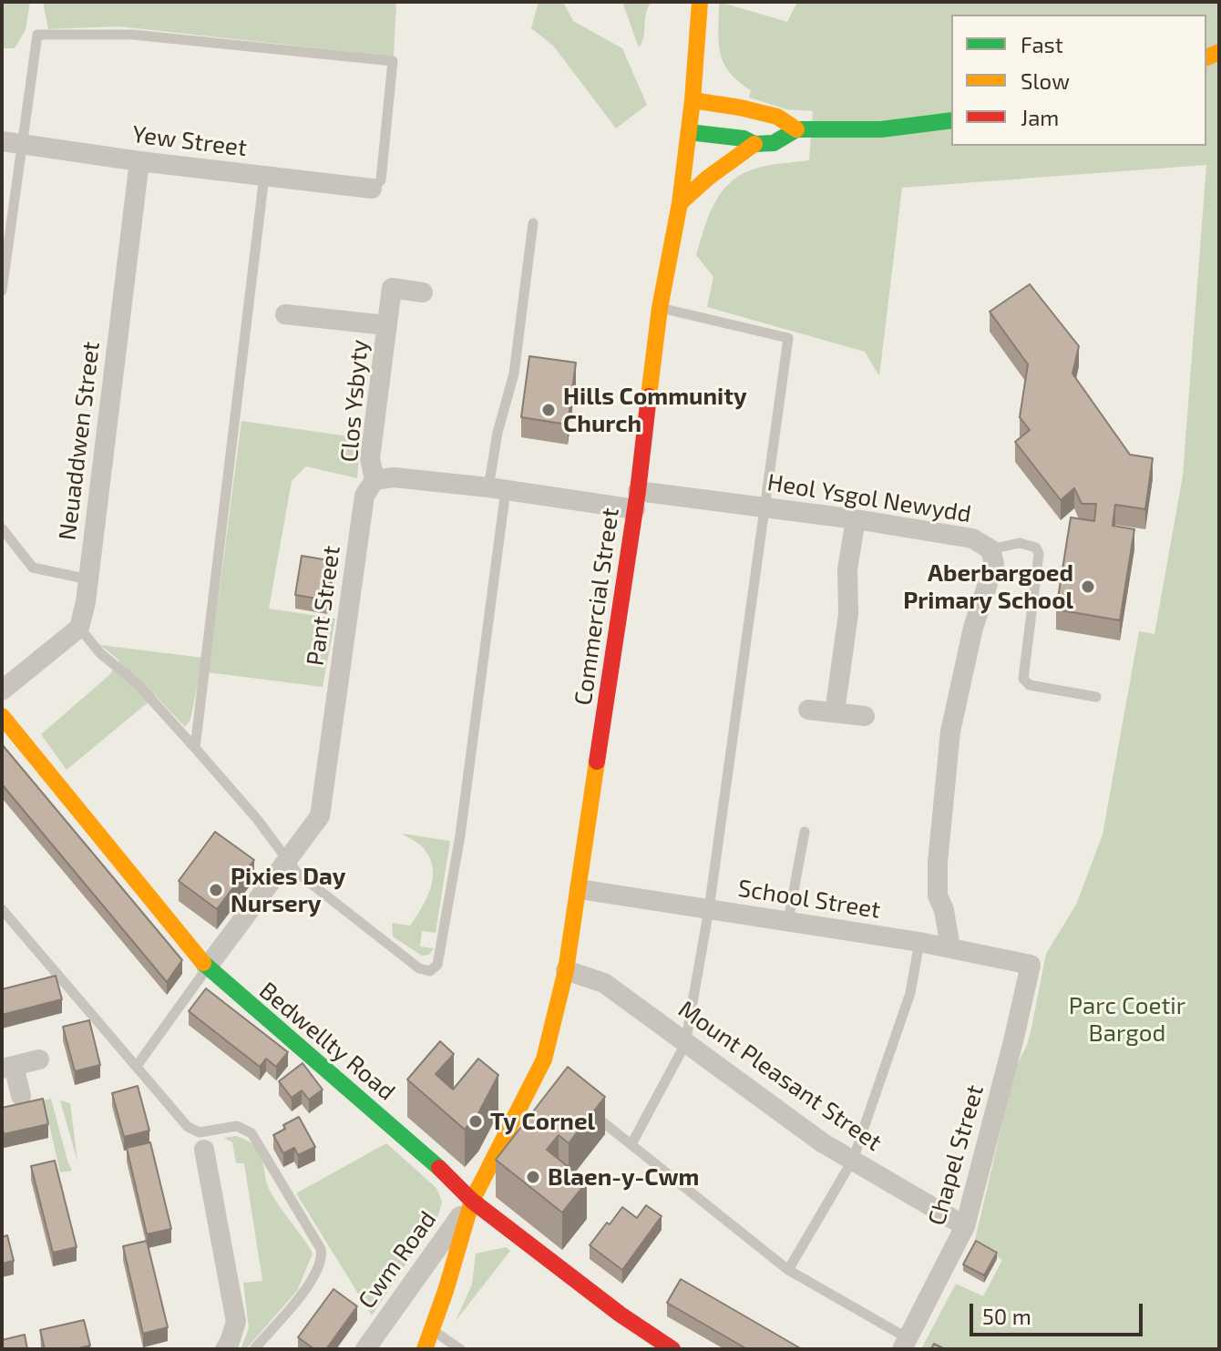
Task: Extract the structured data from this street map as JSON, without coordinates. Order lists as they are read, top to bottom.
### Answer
{
  "streets": {
    "main road": ["Commercial Street", "Bedwellty Road"],
    "street": [
      "Yew Street",
      "Clos Ysbyty",
      "Neuaddwen Street",
      "Heol Ysgol Newydd",
      "Pant Street",
      "School Street",
      "Mount Pleasant Street",
      "Chapel Street",
      "Cwm Road"
    ]
  },
  "crossings": [
    ["Yew Street", "Neuaddwen Street"],
    ["Clos Ysbyty", "Pant Street"],
    ["Heol Ysgol Newydd", "Commercial Street"],
    ["Heol Ysgol Newydd", "School Street"],
    ["Pant Street", "Bedwellty Road"],
    ["Commercial Street", "School Street"],
    ["Commercial Street", "Bedwellty Road"],
    ["Commercial Street", "Mount Pleasant Street"],
    ["Commercial Street", "Cwm Road"],
    ["School Street", "Chapel Street"],
    ["Bedwellty Road", "Cwm Road"],
    ["Mount Pleasant Street", "Chapel Street"]
  ],
  "parks": ["Parc Coetir Bargod"],
  "places": [
    "Hills Community Church",
    "Aberbargoed Primary School",
    "Pixies Day Nursery",
    "Ty Cornel",
    "Blaen-y-Cwm"
  ],
  "legend": ["Fast", "Slow", "Jam"],
  "scale_bar": "50 m"
}
